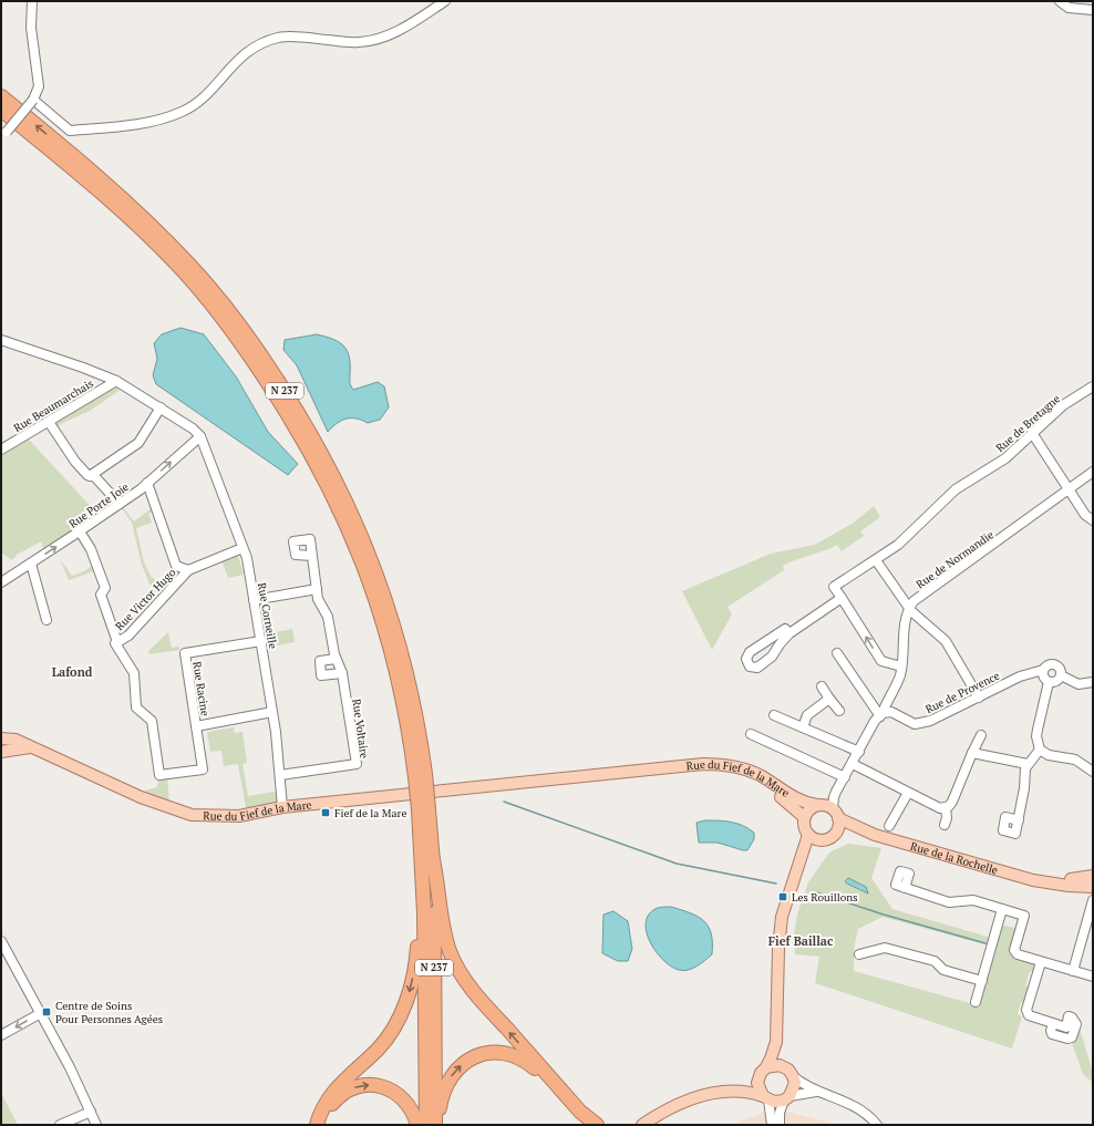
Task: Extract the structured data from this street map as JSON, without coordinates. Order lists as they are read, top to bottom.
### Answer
{
  "streets": {
    "highway": ["N 237"],
    "main road": ["Rue du Fief de la Mare", "Rue de la Rochelle"],
    "street": [
      "Rue Beaumarchais",
      "Rue de Bretagne",
      "Rue Porte Joie",
      "Rue de Normandie",
      "Rue Victor Hugo",
      "Rue Corneille",
      "Rue Racine",
      "Rue de Provence",
      "Rue Voltaire"
    ]
  },
  "crossings": [
    ["Rue Porte Joie", "Rue Corneille"],
    ["Rue Victor Hugo", "Rue Racine"],
    ["Rue Corneille", "Rue Racine"],
    ["Rue Corneille", "Rue Voltaire"],
    ["Rue Corneille", "Rue du Fief de la Mare"],
    ["Rue du Fief de la Mare", "Rue de la Rochelle"]
  ],
  "districts": ["Lafond", "Fief Baillac"],
  "places": {
    "transit": ["Fief de la Mare", "Les Rouillons", "Centre de Soins Pour Personnes Agées"]
  }
}
